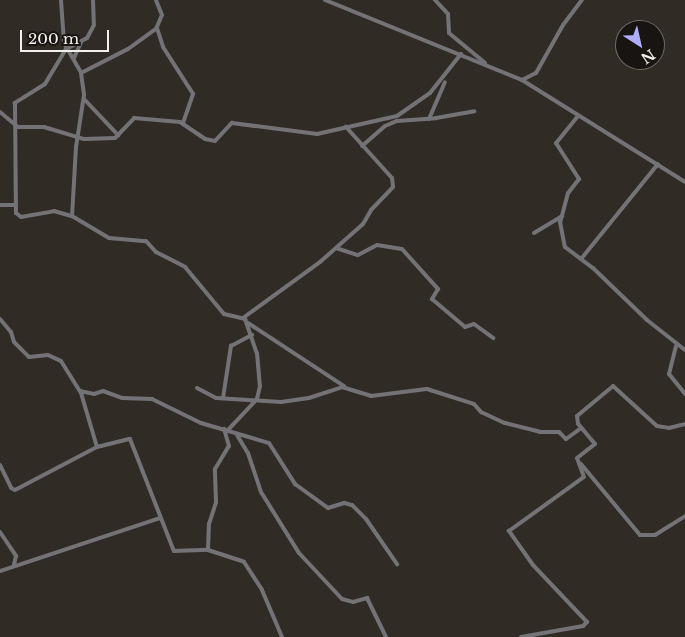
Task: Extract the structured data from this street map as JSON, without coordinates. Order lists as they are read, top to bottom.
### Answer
{
  "scale_bar": "200 m",
  "north": "bottom right"
}
